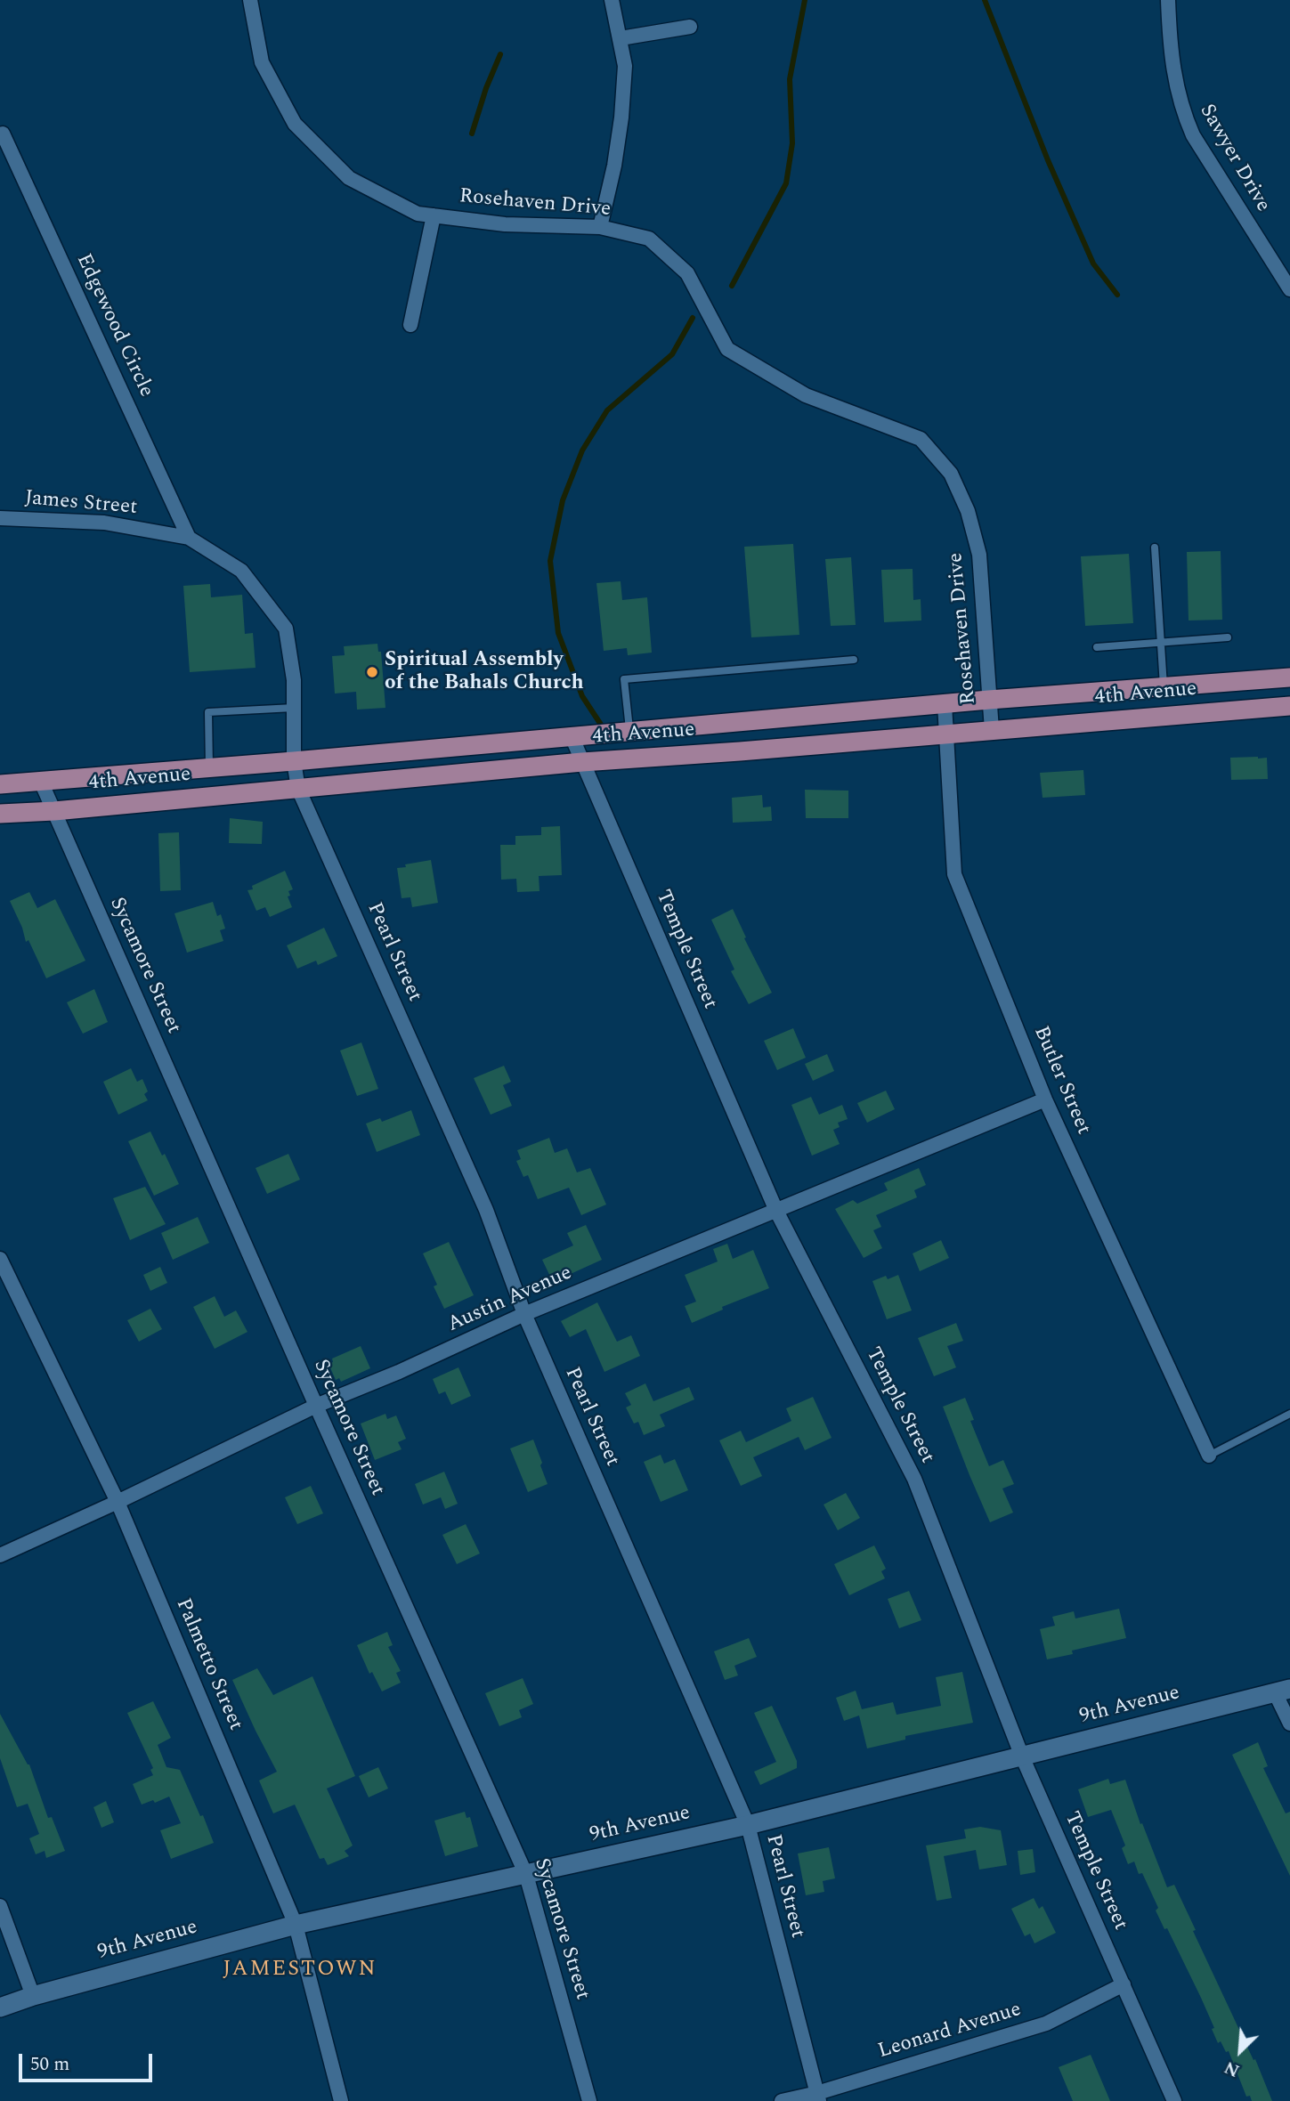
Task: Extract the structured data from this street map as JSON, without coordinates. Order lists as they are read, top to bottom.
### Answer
{
  "streets": {
    "main road": ["4th Avenue"],
    "street": [
      "Sawyer Drive",
      "Rosehaven Drive",
      "Edgewood Circle",
      "James Street",
      "Temple Street",
      "Pearl Street",
      "Sycamore Street",
      "Butler Street",
      "Austin Avenue",
      "Palmetto Street",
      "9th Avenue",
      "Leonard Avenue"
    ]
  },
  "crossings": [
    ["Rosehaven Drive", "4th Avenue"],
    ["Edgewood Circle", "James Street"],
    ["James Street", "4th Avenue"],
    ["James Street", "Pearl Street"],
    ["4th Avenue", "Temple Street"],
    ["4th Avenue", "Pearl Street"],
    ["4th Avenue", "Sycamore Street"],
    ["4th Avenue", "Butler Street"],
    ["Temple Street", "Austin Avenue"],
    ["Temple Street", "9th Avenue"],
    ["Temple Street", "Leonard Avenue"],
    ["Pearl Street", "Austin Avenue"],
    ["Pearl Street", "9th Avenue"],
    ["Pearl Street", "Leonard Avenue"],
    ["Sycamore Street", "Austin Avenue"],
    ["Sycamore Street", "9th Avenue"],
    ["Butler Street", "Austin Avenue"],
    ["Austin Avenue", "Palmetto Street"],
    ["Palmetto Street", "9th Avenue"]
  ],
  "districts": ["JAMESTOWN"],
  "places": ["Spiritual Assembly of the Bahals Church"],
  "scale_bar": "50 m",
  "north": "bottom left"
}
